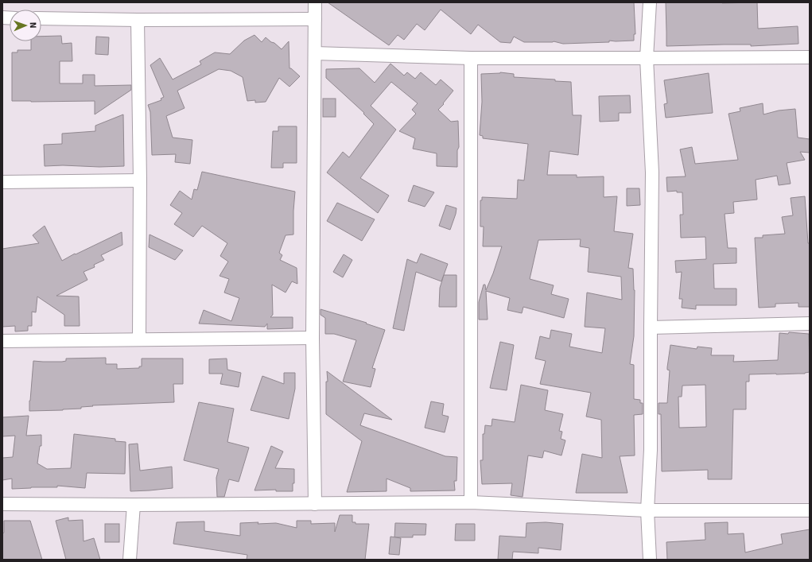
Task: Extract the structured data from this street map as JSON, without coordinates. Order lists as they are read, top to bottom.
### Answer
{
  "north": "right"
}
